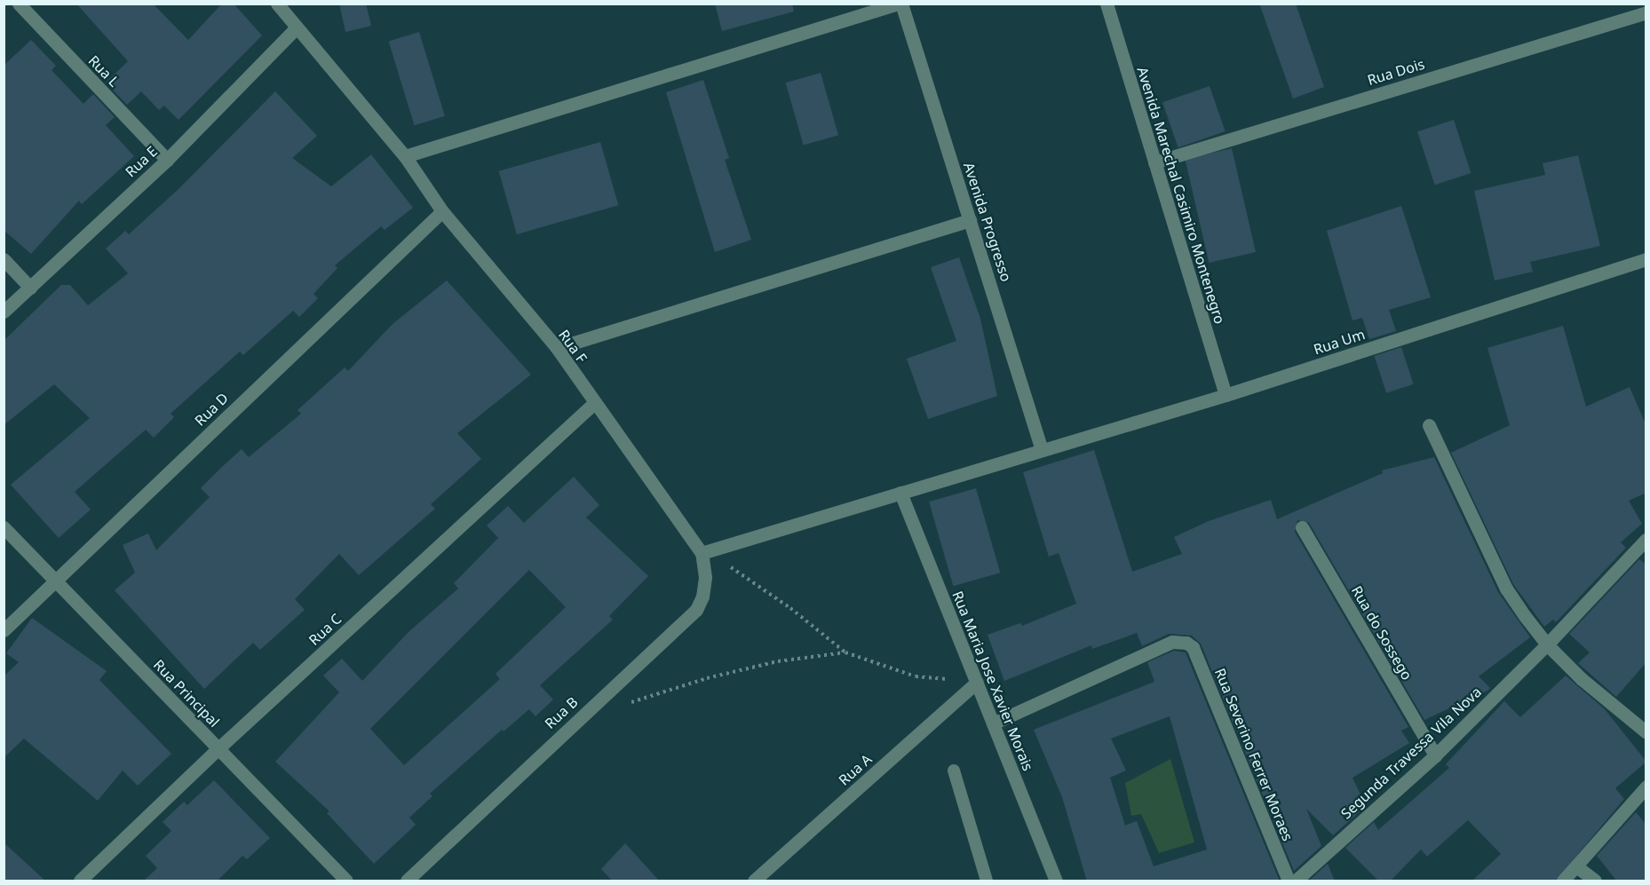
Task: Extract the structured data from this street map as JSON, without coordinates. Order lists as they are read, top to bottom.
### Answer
{
  "streets": {
    "street": [
      "Rua L",
      "Rua Dois",
      "Rua E",
      "Avenida Marechal Casimiro Montenegro",
      "Avenida Progresso",
      "Rua Um",
      "Rua F",
      "Rua D",
      "Rua C",
      "Rua do Sossego",
      "Rua Maria Jose Xavier Morais",
      "Rua Principal",
      "Rua B",
      "Segunda Travessa Vila Nova",
      "Rua Severino Ferrer Moraes",
      "Rua A"
    ]
  },
  "crossings": [
    ["Rua L", "Rua E"],
    ["Rua Dois", "Avenida Marechal Casimiro Montenegro"],
    ["Rua E", "Rua F"],
    ["Avenida Marechal Casimiro Montenegro", "Rua Um"],
    ["Avenida Progresso", "Rua Um"],
    ["Rua Um", "Rua Maria Jose Xavier Morais"],
    ["Rua F", "Rua D"],
    ["Rua F", "Rua C"],
    ["Rua F", "Rua B"],
    ["Rua D", "Rua Principal"],
    ["Rua C", "Rua Principal"],
    ["Rua do Sossego", "Segunda Travessa Vila Nova"],
    ["Rua Maria Jose Xavier Morais", "Rua Severino Ferrer Moraes"],
    ["Rua Maria Jose Xavier Morais", "Rua A"]
  ]
}
